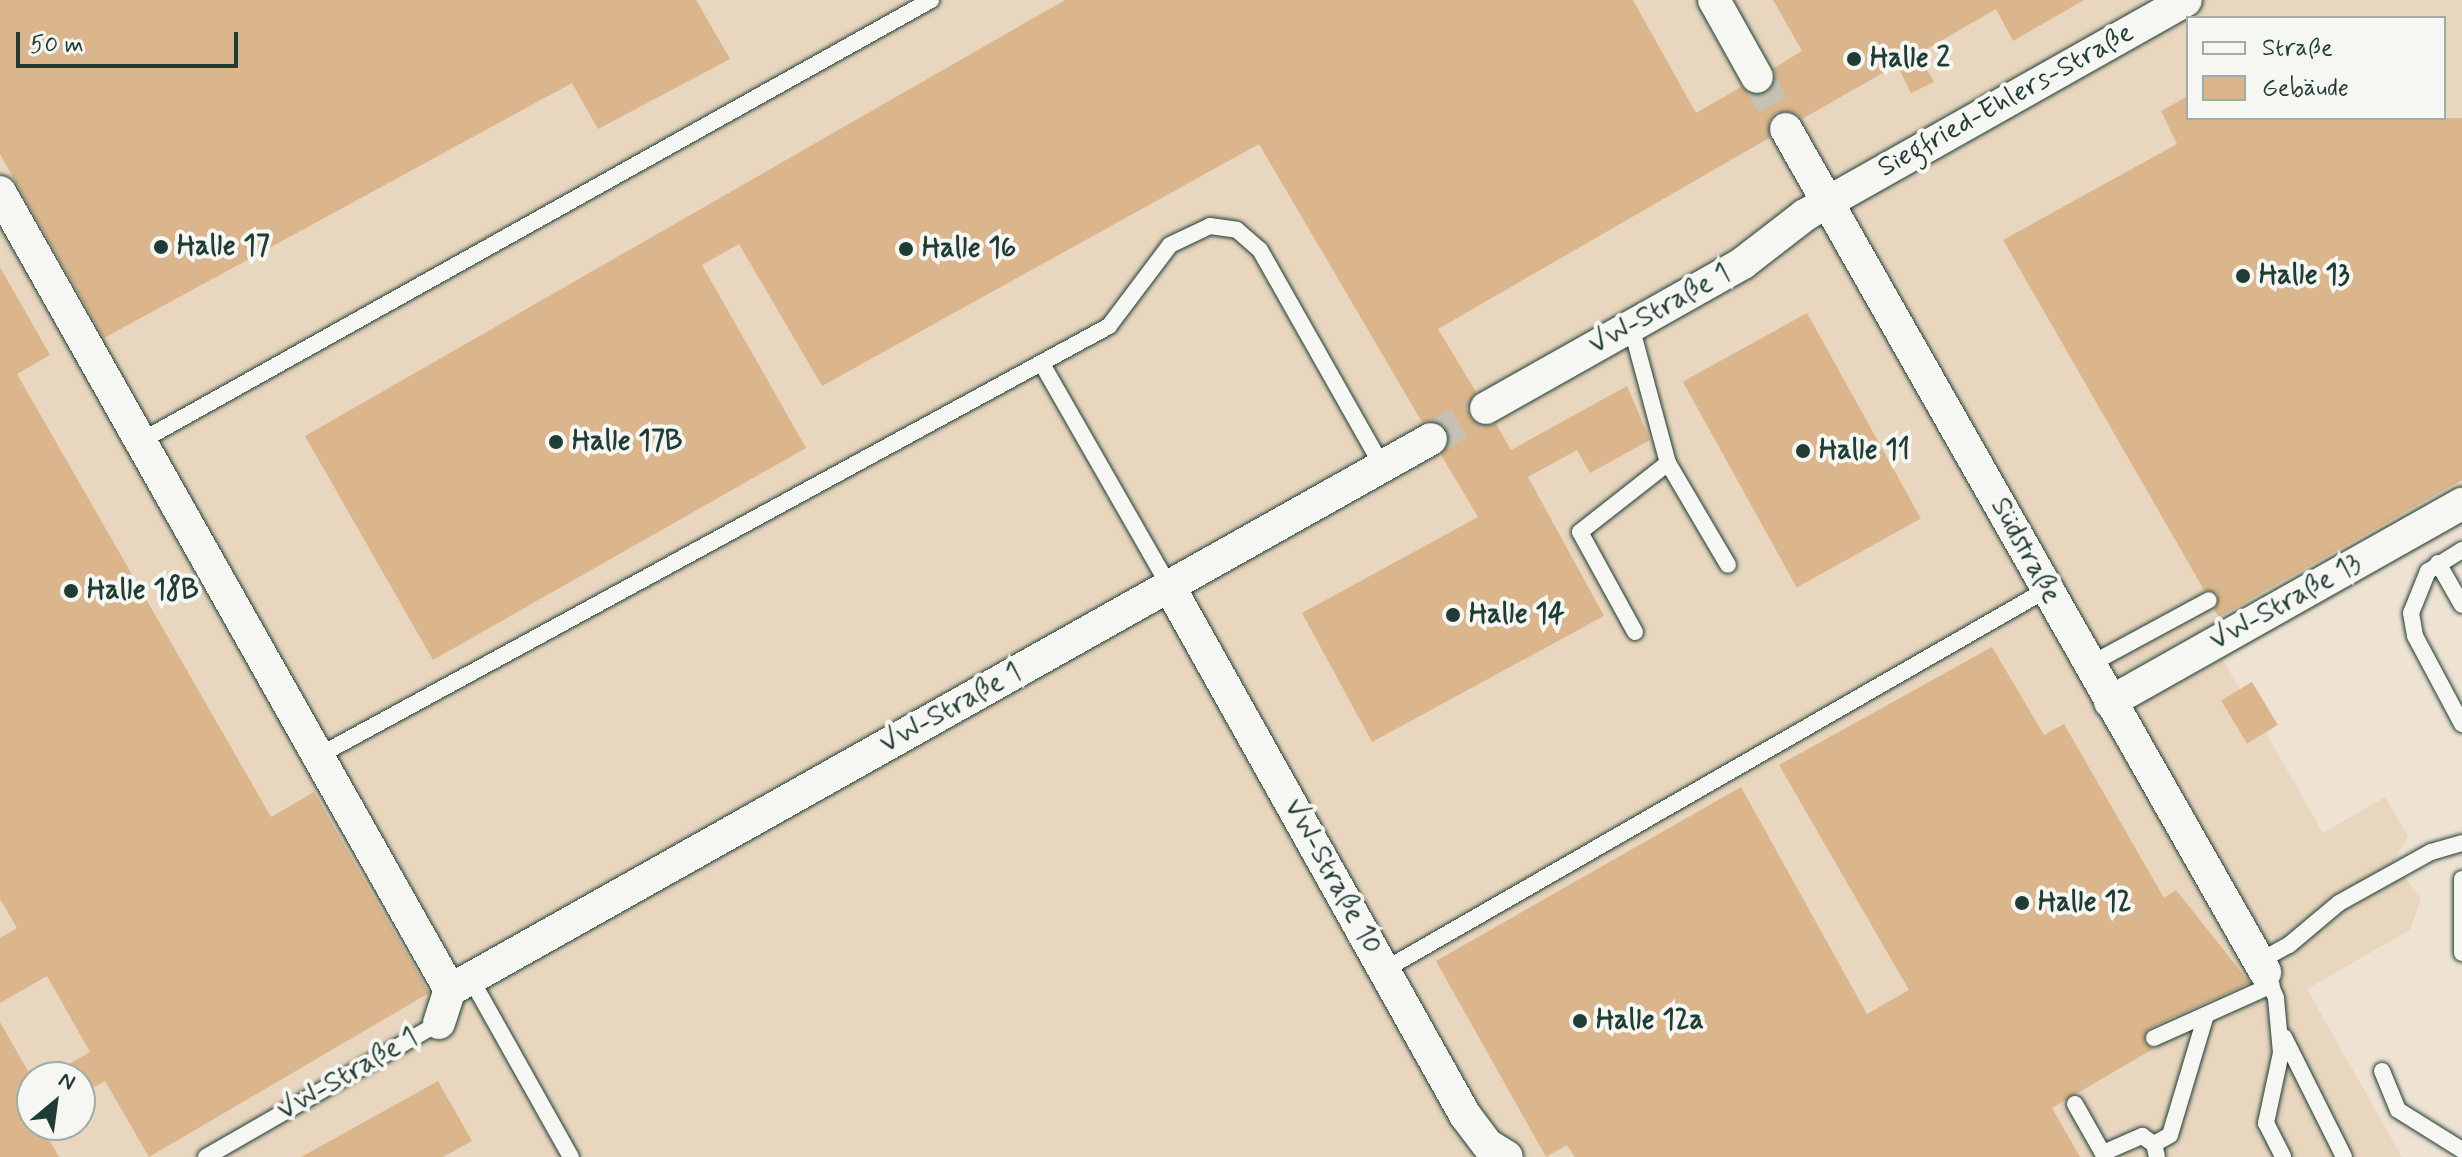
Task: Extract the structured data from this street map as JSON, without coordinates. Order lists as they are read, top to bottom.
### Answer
{
  "streets": {
    "street": [
      "Siegfried-Ehlers-Straße",
      "VW-Straße 1",
      "Südstraße",
      "VW-Straße 13",
      "VW-Straße 10"
    ]
  },
  "crossings": [
    ["Siegfried-Ehlers-Straße", "VW-Straße 1"],
    ["Siegfried-Ehlers-Straße", "Südstraße"],
    ["VW-Straße 1", "Südstraße"],
    ["VW-Straße 1", "VW-Straße 10"],
    ["Südstraße", "VW-Straße 13"]
  ],
  "places": [
    "Halle 2",
    "Halle 17",
    "Halle 16",
    "Halle 13",
    "Halle 17B",
    "Halle 11",
    "Halle 18B",
    "Halle 14",
    "Halle 12",
    "Halle 12a"
  ],
  "legend": ["Straße", "Gebäude"],
  "scale_bar": "50 m",
  "north": "top right"
}
